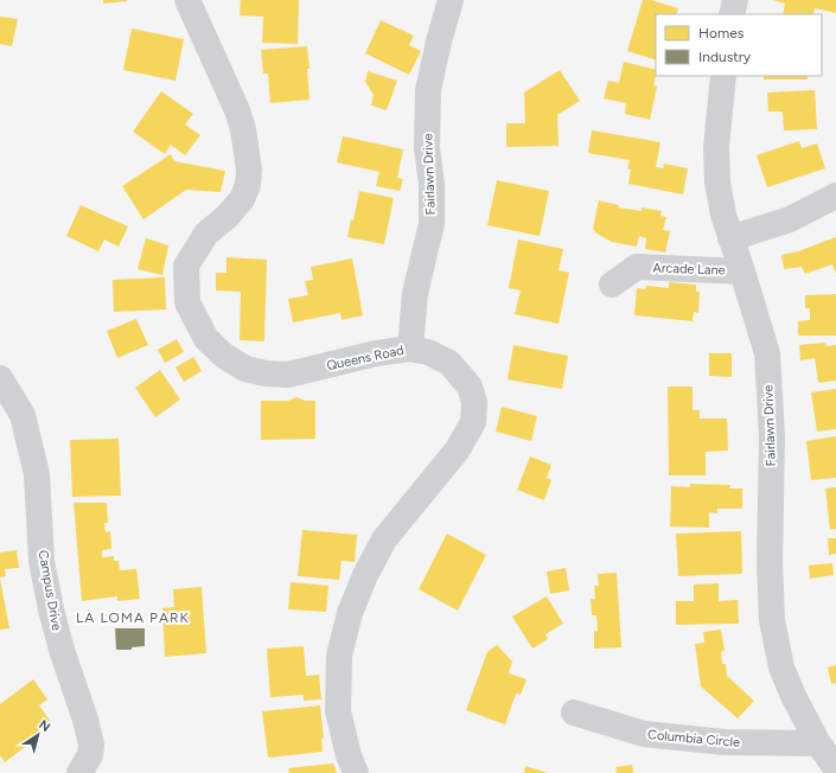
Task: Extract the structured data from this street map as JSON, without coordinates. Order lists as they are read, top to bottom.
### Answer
{
  "streets": {
    "street": [
      "Fairlawn Drive",
      "Arcade Lane",
      "Queens Road",
      "Campus Drive",
      "Columbia Circle"
    ]
  },
  "crossings": [
    ["Fairlawn Drive", "Arcade Lane"],
    ["Fairlawn Drive", "Queens Road"],
    ["Fairlawn Drive", "Columbia Circle"]
  ],
  "districts": ["LA LOMA PARK"],
  "legend": ["Homes", "Industry"],
  "north": "top right"
}
